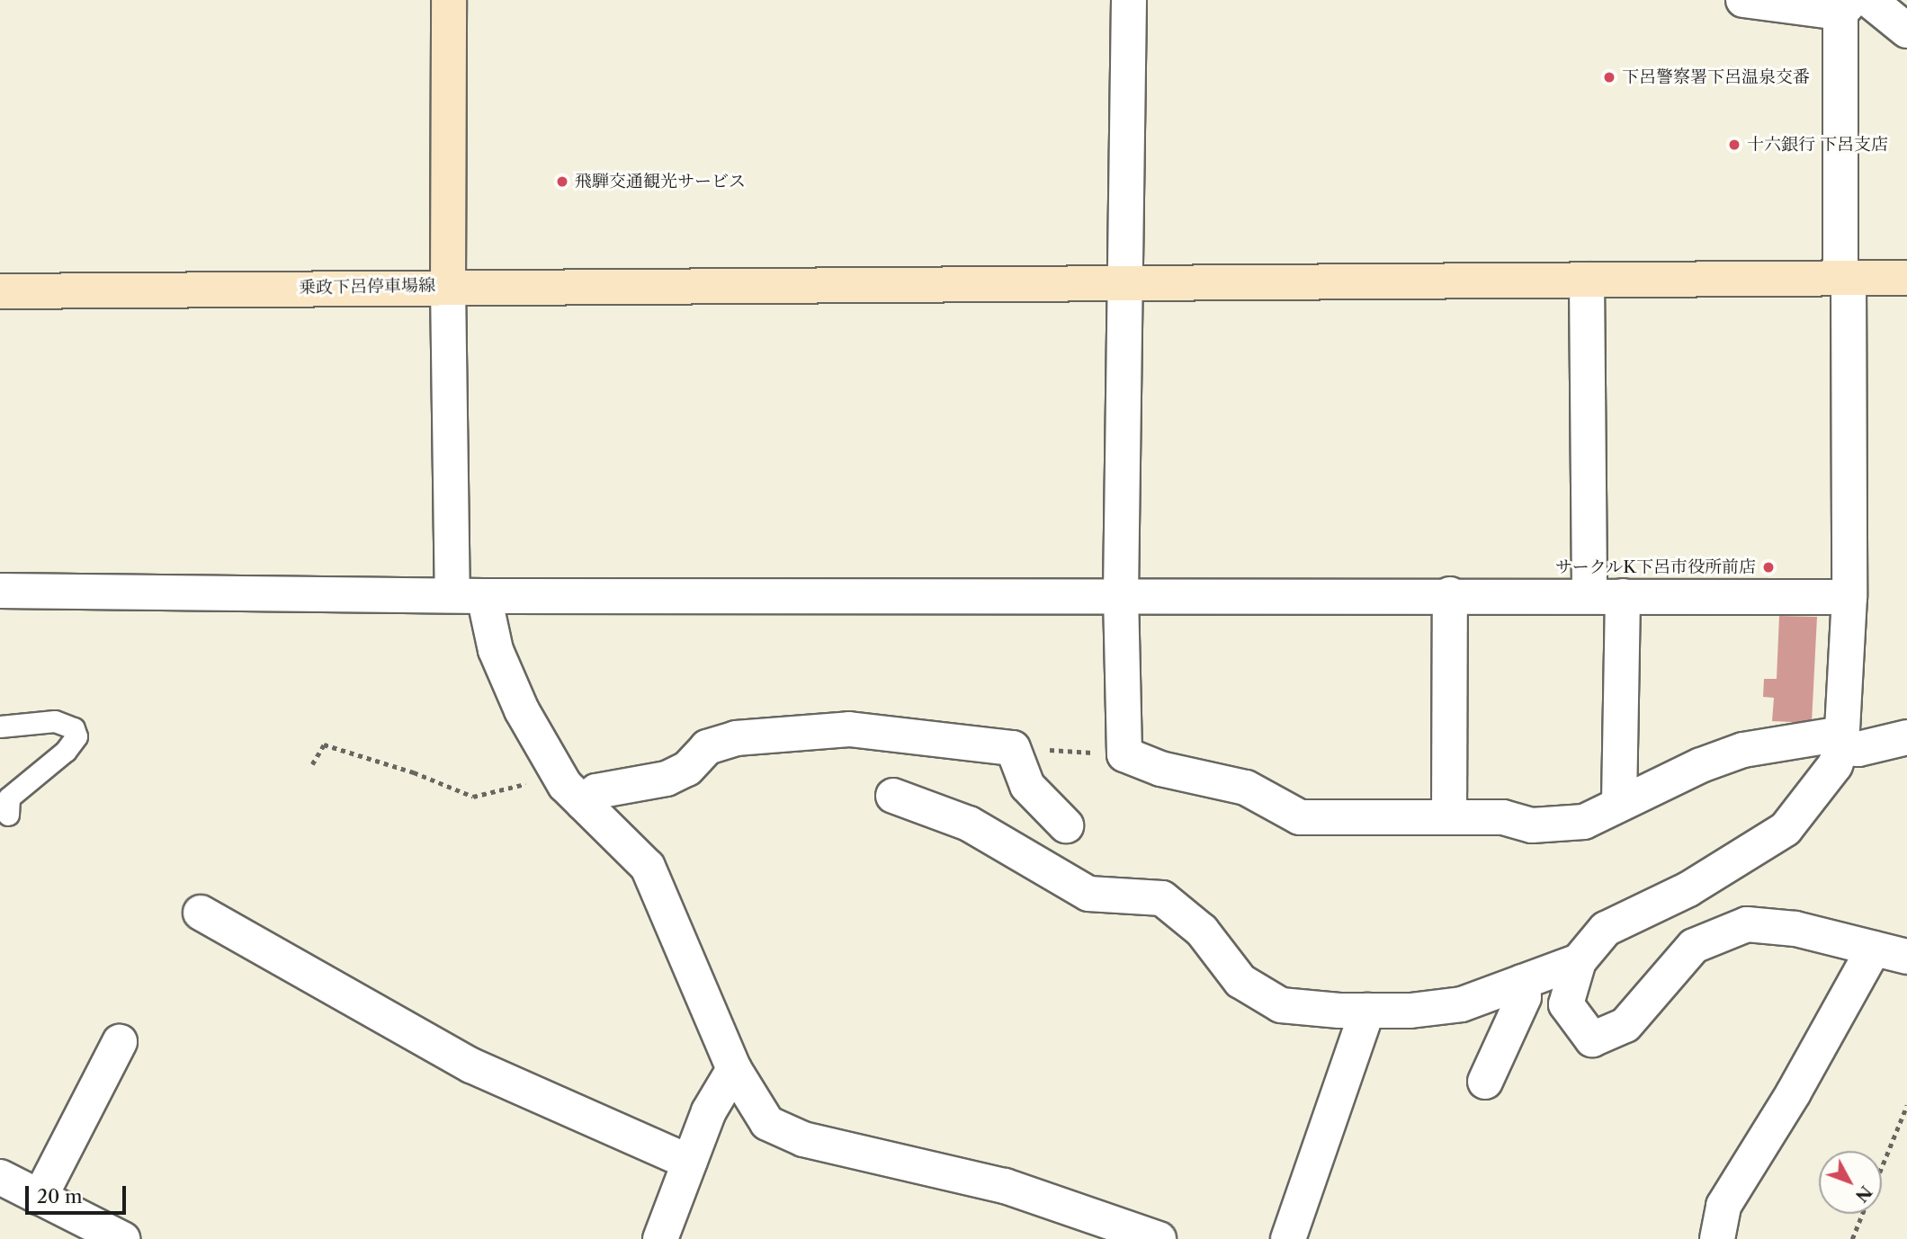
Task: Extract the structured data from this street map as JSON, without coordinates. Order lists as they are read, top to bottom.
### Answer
{
  "streets": {
    "street": ["乗政下呂停車場線"]
  },
  "places": [
    "下呂警察署下呂温泉交番",
    "十六銀行 下呂支店",
    "飛騨交通観光サービス",
    "サークルK下呂市役所前店"
  ],
  "scale_bar": "20 m",
  "north": "bottom right"
}
